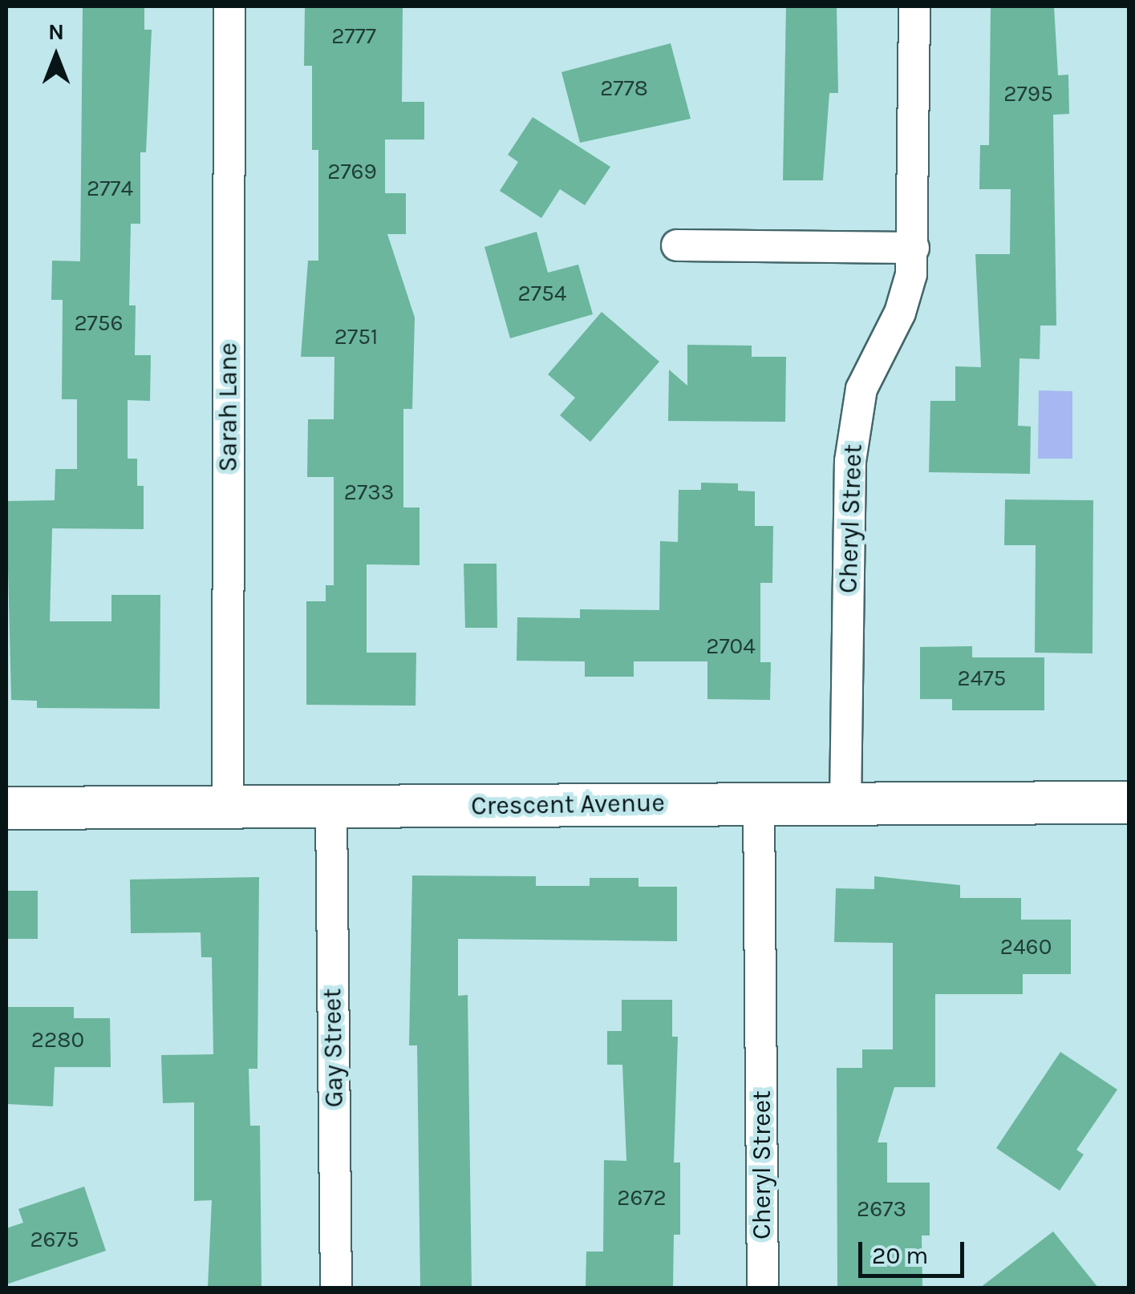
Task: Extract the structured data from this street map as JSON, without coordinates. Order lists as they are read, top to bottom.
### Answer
{
  "streets": {
    "street": [
      "Sarah Lane",
      "Cheryl Street",
      "Crescent Avenue",
      "Gay Street"
    ]
  },
  "crossings": [
    ["Sarah Lane", "Crescent Avenue"],
    ["Cheryl Street", "Crescent Avenue"],
    ["Crescent Avenue", "Gay Street"]
  ],
  "house_numbers": [
    "2777",
    "2778",
    "2795",
    "2769",
    "2774",
    "2754",
    "2756",
    "2751",
    "2733",
    "2704",
    "2475",
    "2460",
    "2280",
    "2672",
    "2673",
    "2675"
  ],
  "scale_bar": "20 m",
  "north": "top"
}
